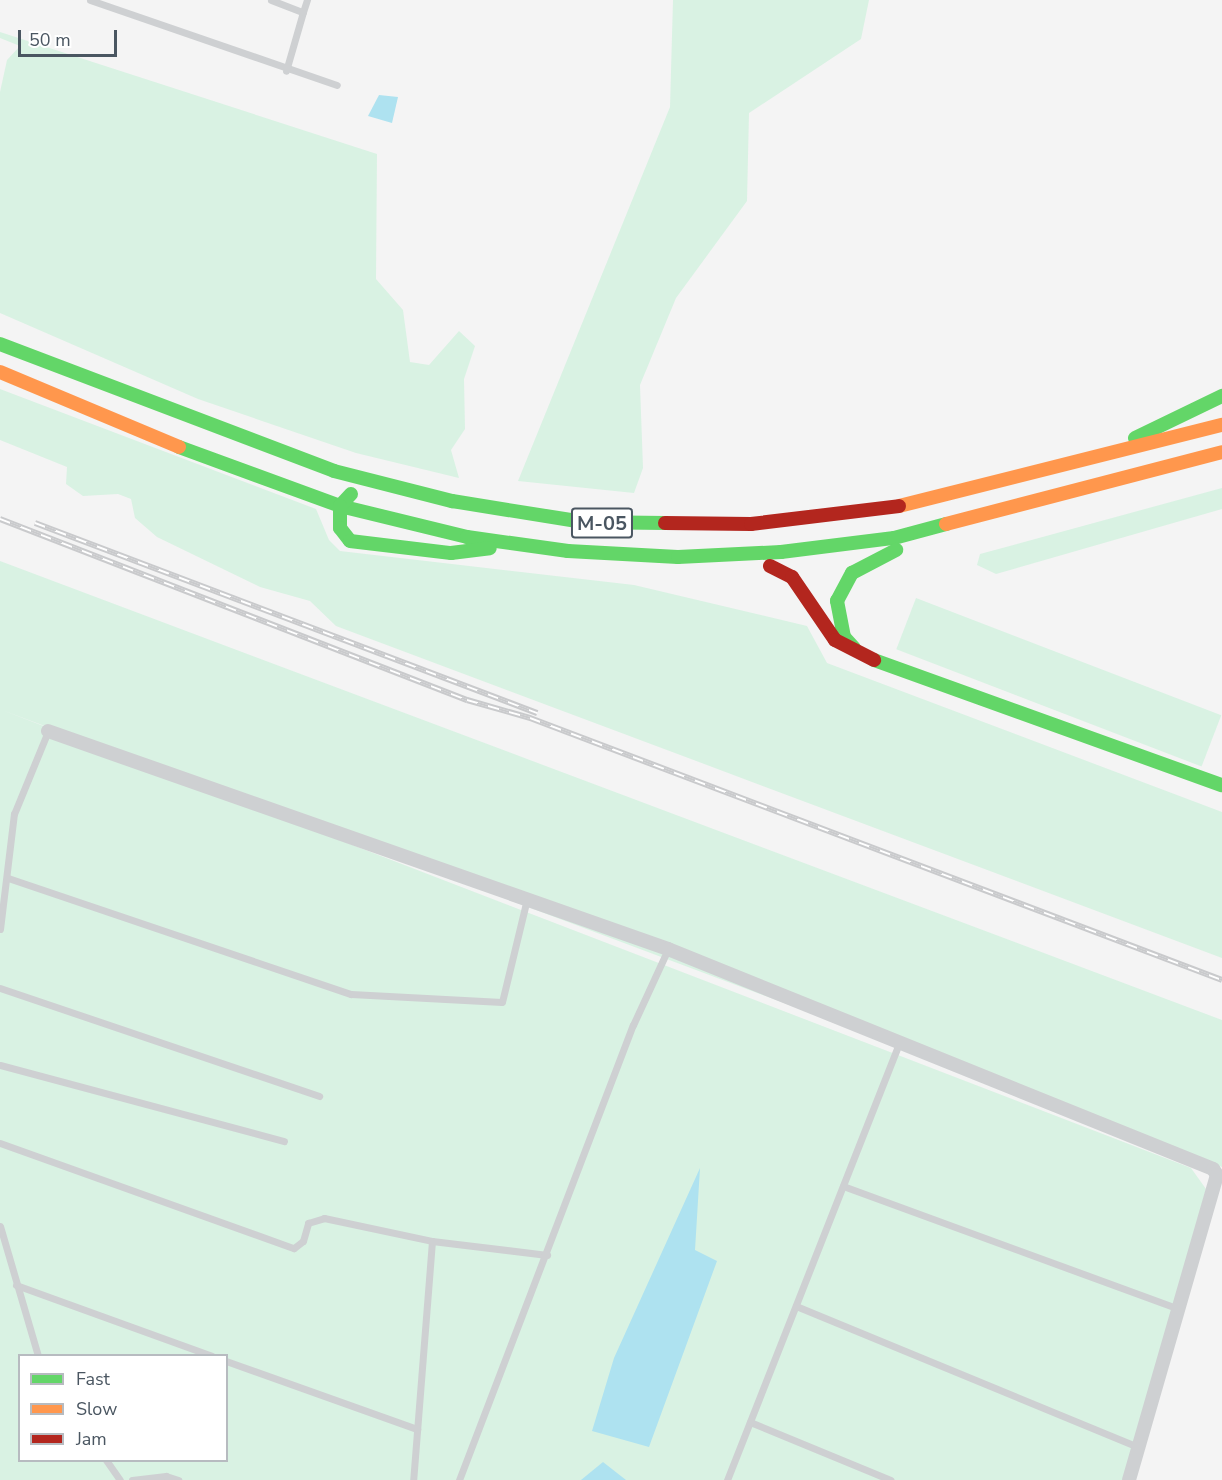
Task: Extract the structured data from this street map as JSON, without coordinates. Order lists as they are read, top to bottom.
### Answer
{
  "streets": {
    "main road": ["М-05"]
  },
  "legend": ["Fast", "Slow", "Jam"],
  "scale_bar": "50 m"
}
